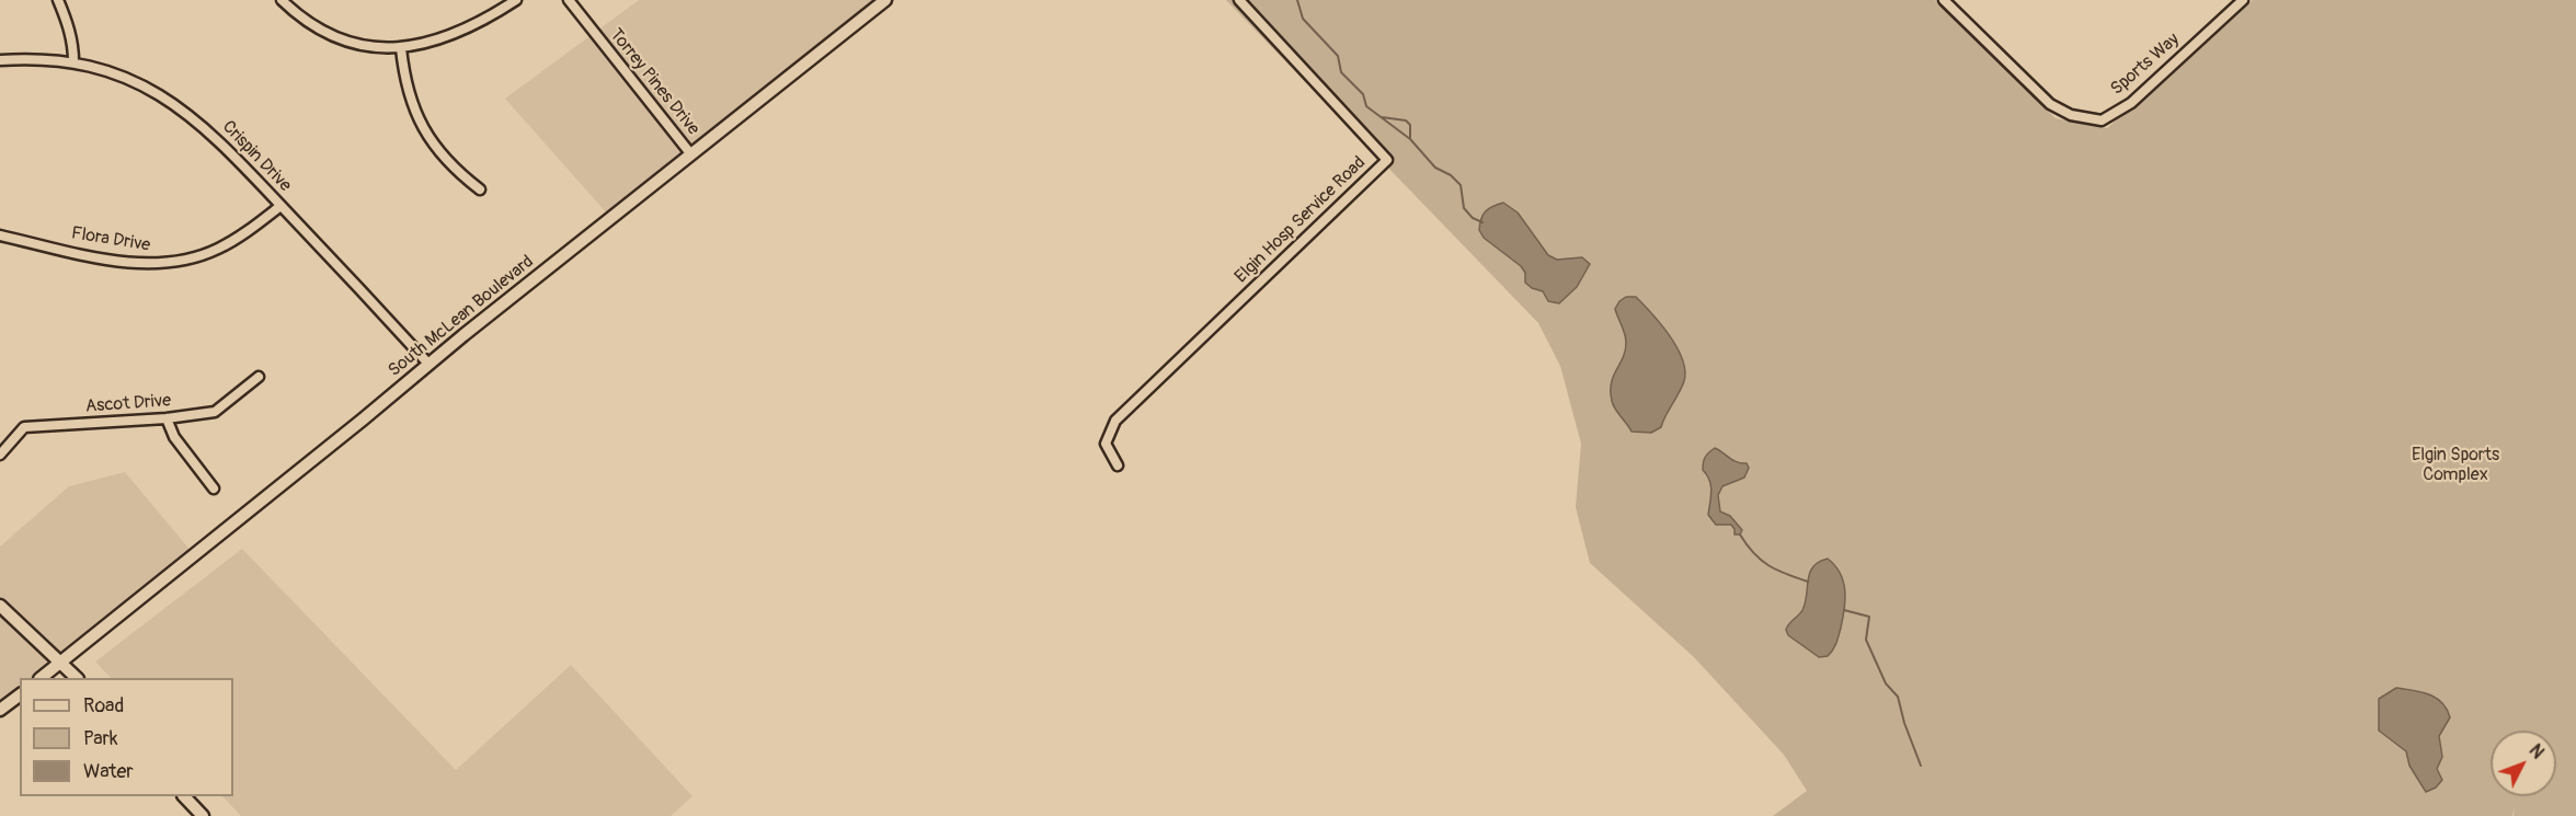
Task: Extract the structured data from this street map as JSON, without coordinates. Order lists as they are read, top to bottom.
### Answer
{
  "streets": {
    "main road": ["South McLean Boulevard"],
    "street": [
      "Sports Way",
      "Torrey Pines Drive",
      "Crispin Drive",
      "Elgin Hosp Service Road",
      "Flora Drive",
      "Ascot Drive"
    ]
  },
  "crossings": [
    ["Torrey Pines Drive", "South McLean Boulevard"],
    ["Crispin Drive", "Flora Drive"],
    ["Crispin Drive", "South McLean Boulevard"]
  ],
  "parks": ["Elgin Sports Complex"],
  "legend": ["Road", "Park", "Water"],
  "north": "top right"
}
